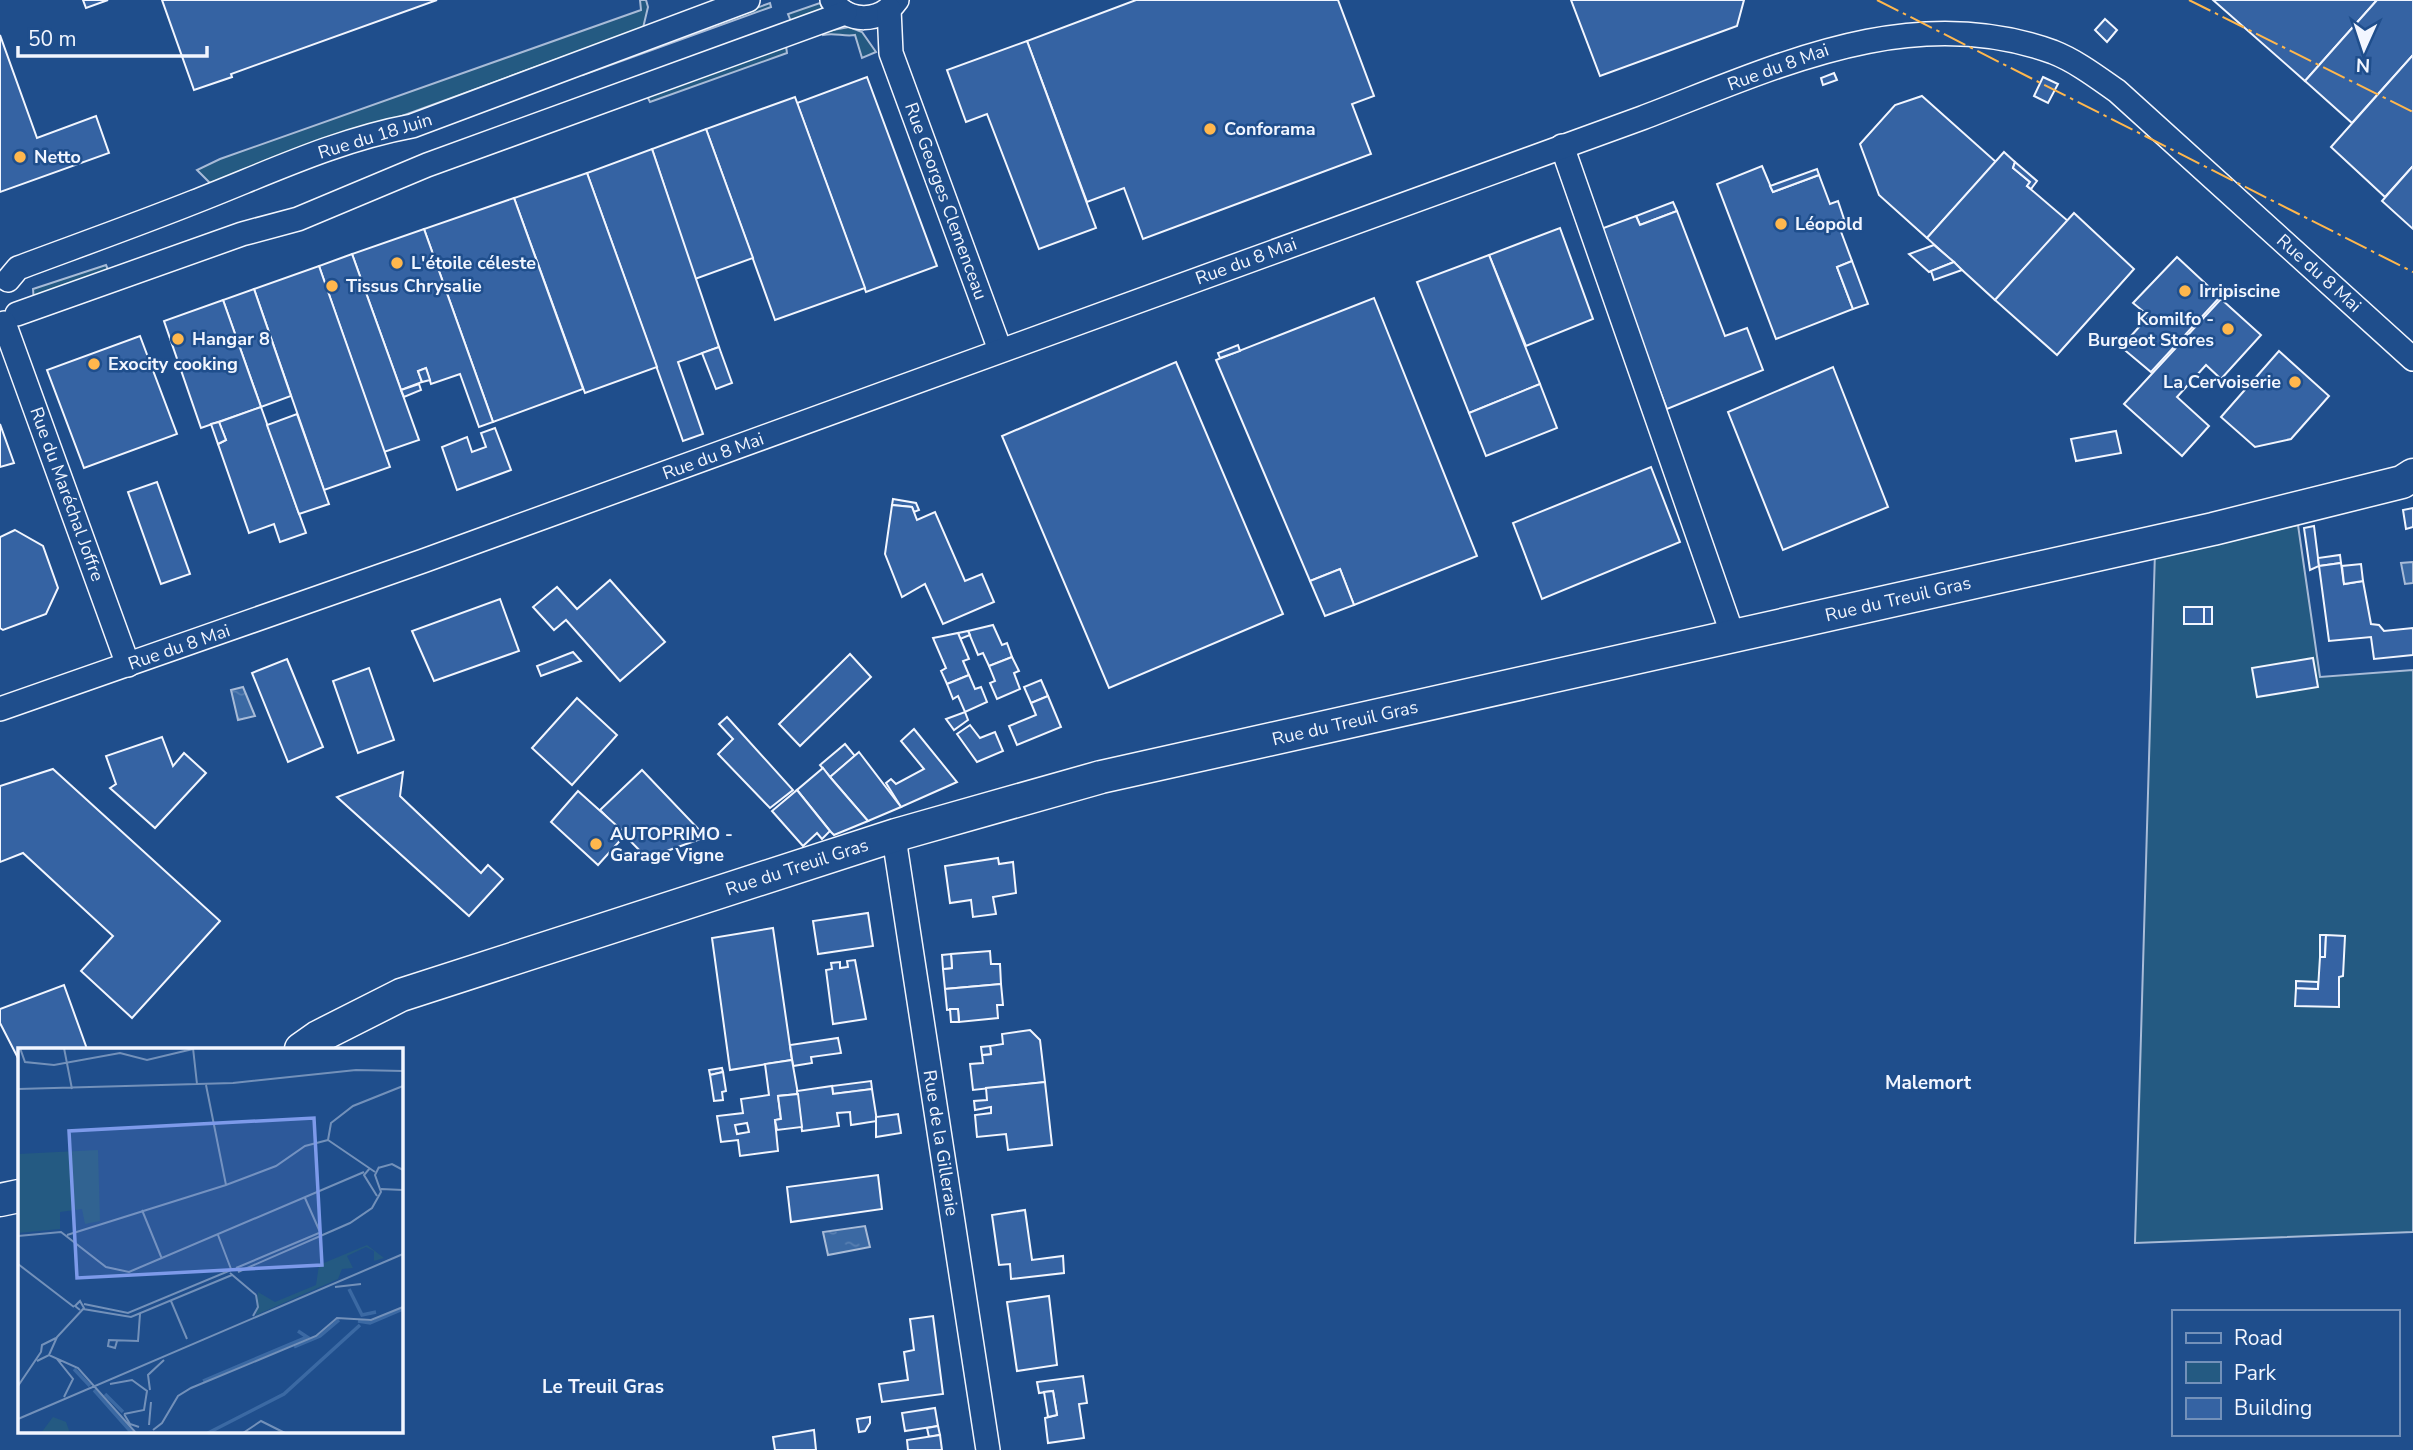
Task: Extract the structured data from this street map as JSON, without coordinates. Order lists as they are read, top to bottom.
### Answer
{
  "streets": {
    "street": [
      "Rue du 8 Mai",
      "Rue du 18 Juin",
      "Rue Georges Clemenceau",
      "Rue du Maréchal Joffre",
      "Rue du Treuil Gras",
      "Rue de la Gilleraie"
    ]
  },
  "crossings": [
    ["Rue du 8 Mai", "Rue Georges Clemenceau"],
    ["Rue du 8 Mai", "Rue du Maréchal Joffre"],
    ["Rue du 18 Juin", "Rue du Maréchal Joffre"],
    ["Rue du Treuil Gras", "Rue de la Gilleraie"]
  ],
  "districts": ["Malemort", "Le Treuil Gras"],
  "places": [
    "Conforama",
    "Netto",
    "Léopold",
    "L'étoile céleste",
    "Tissus Chrysalie",
    "Irripiscine",
    "Komilfo - Burgeot Stores",
    "Hangar 8",
    "Exocity cooking",
    "La Cervoiserie",
    "AUTOPRIMO - Garage Vigne"
  ],
  "legend": ["Road", "Park", "Building"],
  "scale_bar": "50 m",
  "north": "bottom"
}
